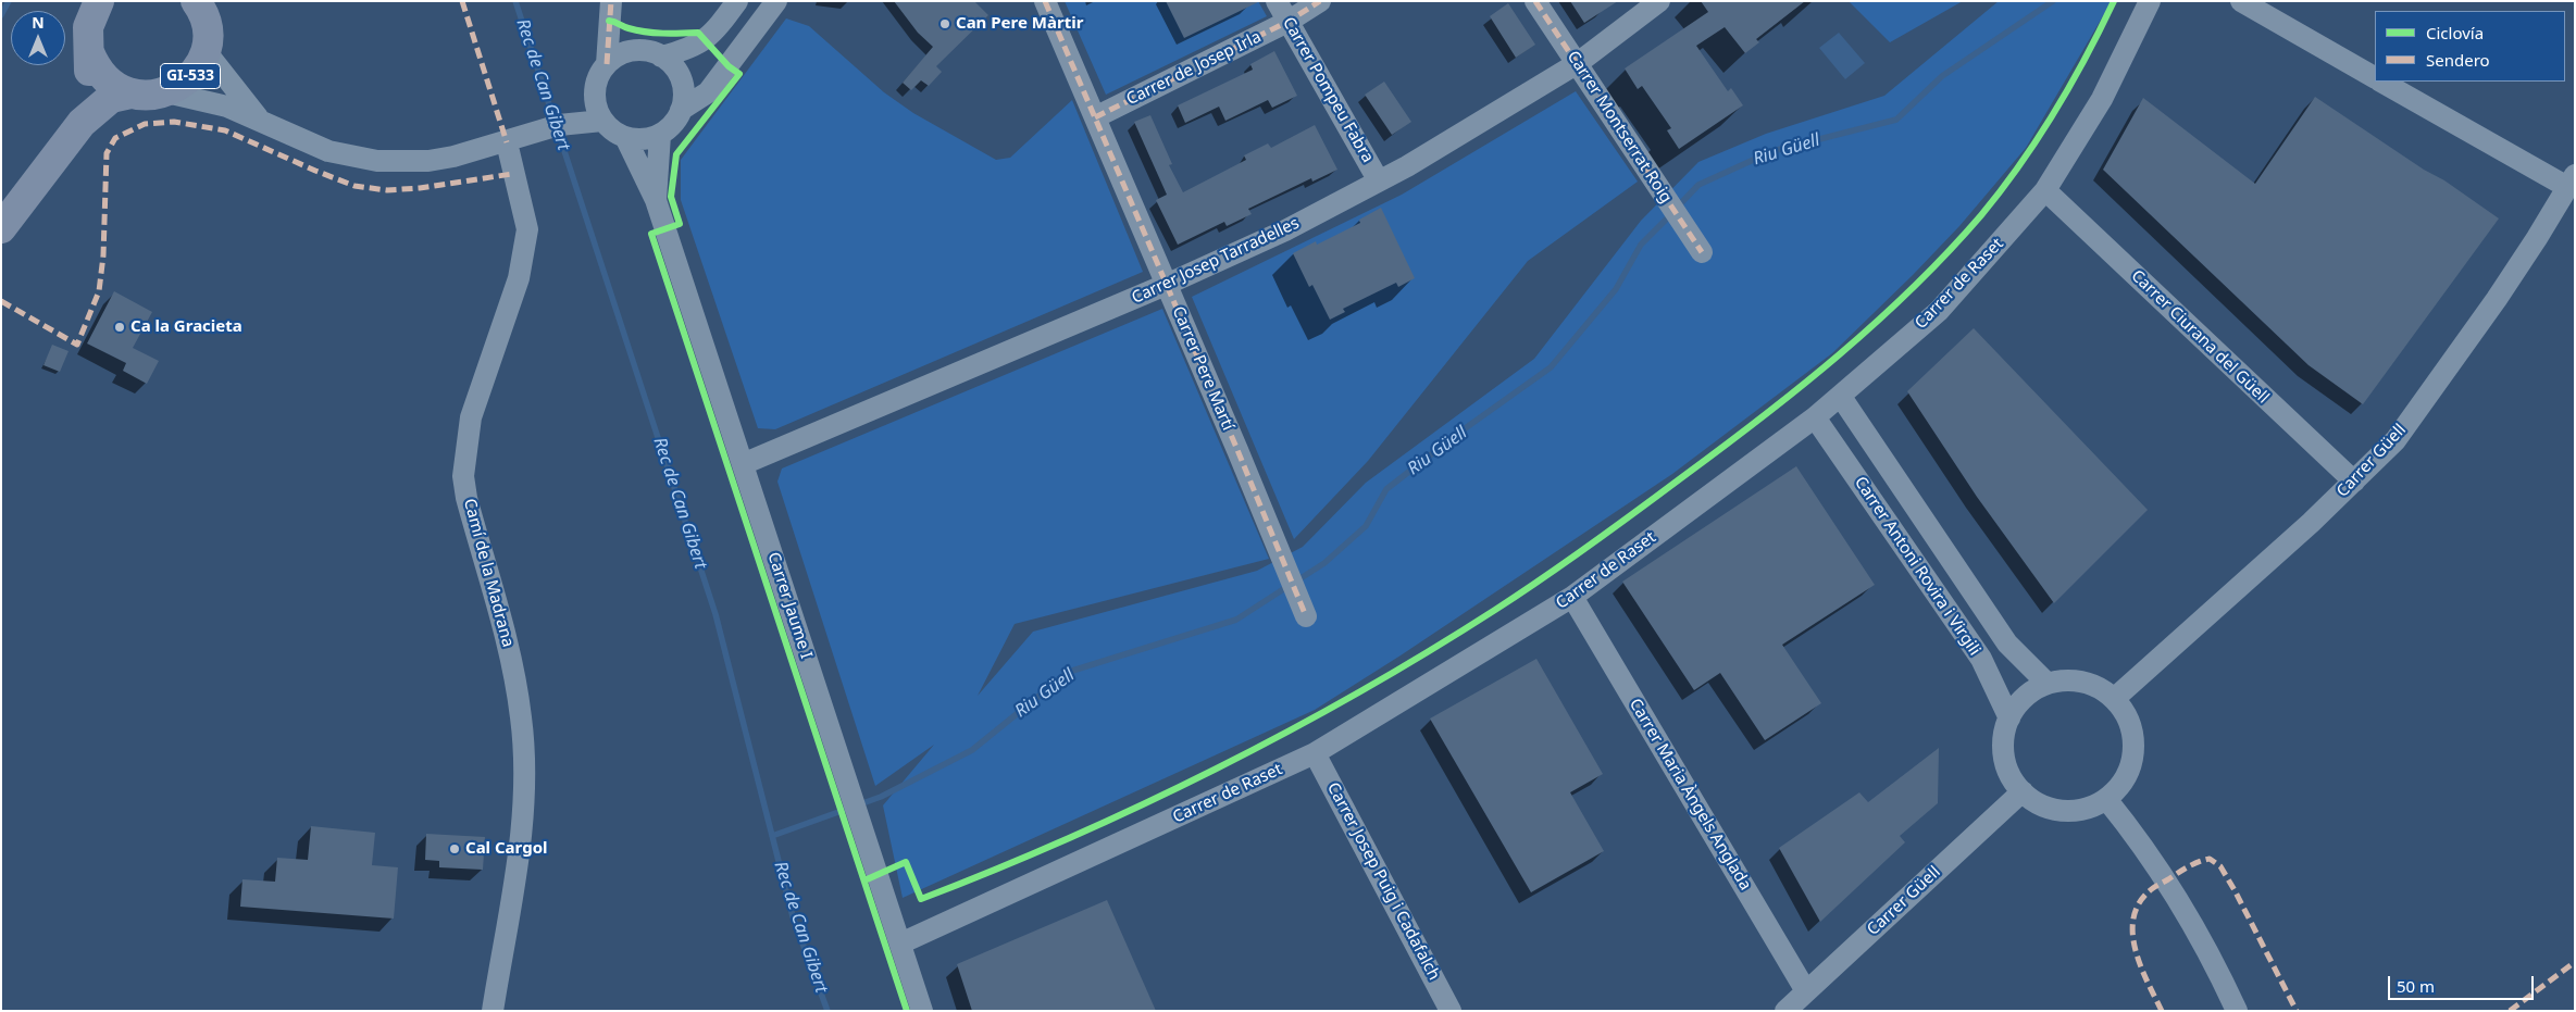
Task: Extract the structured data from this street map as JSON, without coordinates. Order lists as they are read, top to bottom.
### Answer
{
  "streets": {
    "main road": ["GI-533"],
    "street": [
      "Carrer de Josep Irla",
      "Carrer Pompeu Fabra",
      "Carrer Montserrat Roig",
      "Carrer Josep Tarradelles",
      "Carrer de Raset",
      "Carrer Ciurana del Güell",
      "Carrer Pere Martí",
      "Carrer Güell",
      "Carrer Antoni Rovira i Virgili",
      "Camí de la Madrana",
      "Carrer Jaume I",
      "Carrer Maria Àngels Anglada",
      "Carrer Josep Puig i Cadafalch"
    ]
  },
  "crossings": [
    ["Carrer de Josep Irla", "Carrer Pompeu Fabra"],
    ["Carrer de Josep Irla", "Carrer Pere Martí"],
    ["Carrer Pompeu Fabra", "Carrer Josep Tarradelles"],
    ["Carrer Montserrat Roig", "Carrer Josep Tarradelles"],
    ["Carrer Josep Tarradelles", "Carrer Pere Martí"],
    ["Carrer Josep Tarradelles", "Carrer Jaume I"],
    ["Carrer de Raset", "Carrer Ciurana del Güell"],
    ["Carrer de Raset", "Carrer Antoni Rovira i Virgili"],
    ["Carrer de Raset", "Carrer Jaume I"],
    ["Carrer de Raset", "Carrer Maria Àngels Anglada"],
    ["Carrer de Raset", "Carrer Josep Puig i Cadafalch"],
    ["Carrer Ciurana del Güell", "Carrer Güell"],
    ["Carrer Güell", "Carrer Antoni Rovira i Virgili"],
    ["Carrer Güell", "Carrer Maria Àngels Anglada"]
  ],
  "water": ["Rec de Can Gibert", "Riu Güell"],
  "places": ["Can Pere Màrtir", "Ca la Gracieta", "Cal Cargol"],
  "legend": ["Ciclovía", "Sendero"],
  "scale_bar": "50 m",
  "north": "top"
}
